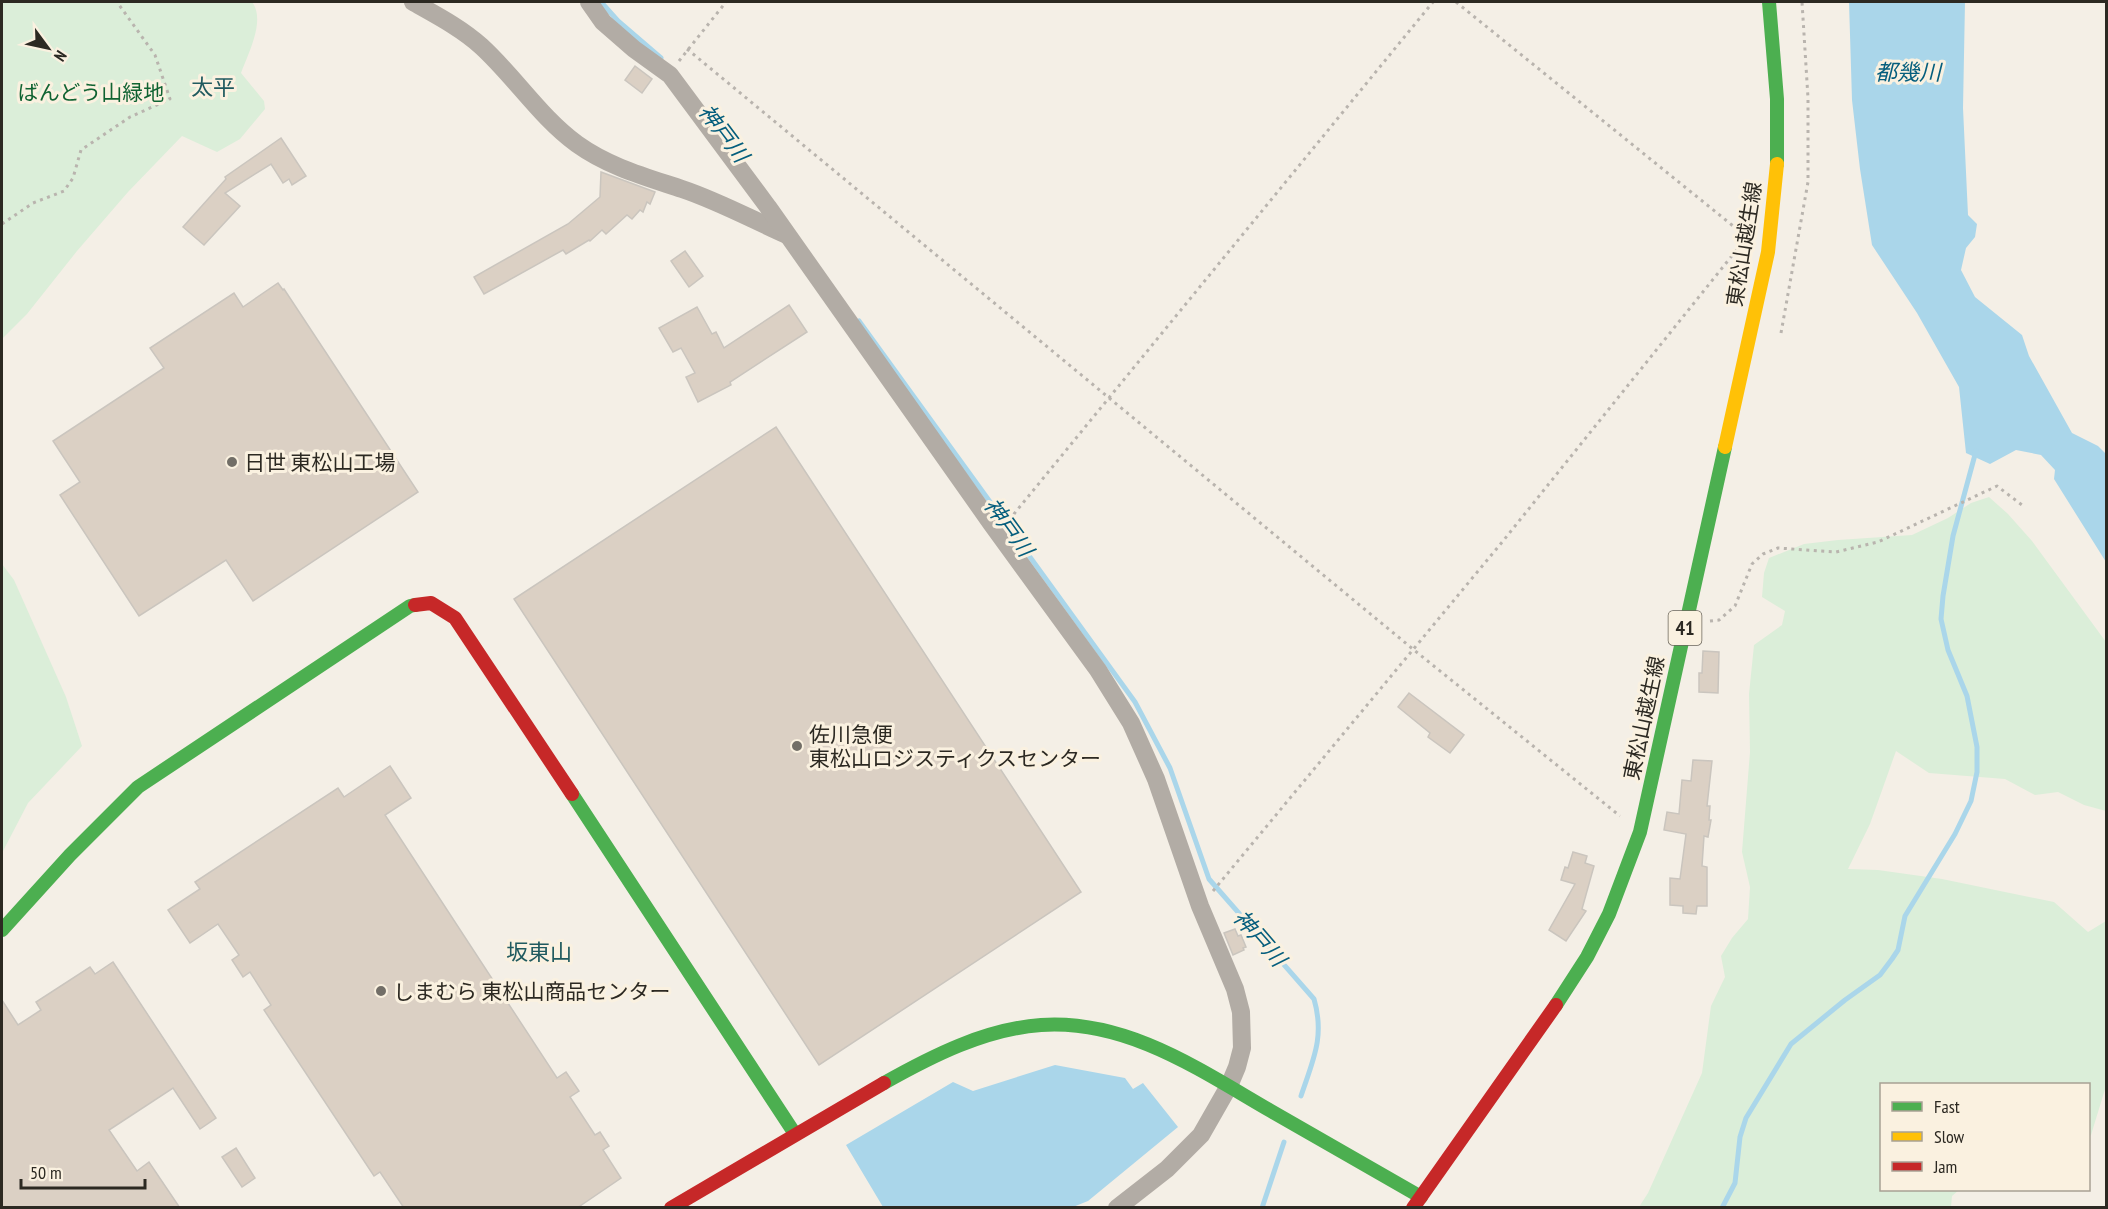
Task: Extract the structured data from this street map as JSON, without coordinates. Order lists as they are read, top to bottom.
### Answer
{
  "streets": {
    "street": ["東松山越生線", "41"]
  },
  "districts": ["太平", "坂東山"],
  "water": ["都幾川", "神戸川"],
  "parks": ["ばんどう山緑地"],
  "places": ["日世 東松山工場", "佐川急便 東松山ロジスティクスセンター", "しまむら 東松山商品センター"],
  "legend": ["Fast", "Slow", "Jam"],
  "scale_bar": "50 m",
  "north": "bottom right"
}
